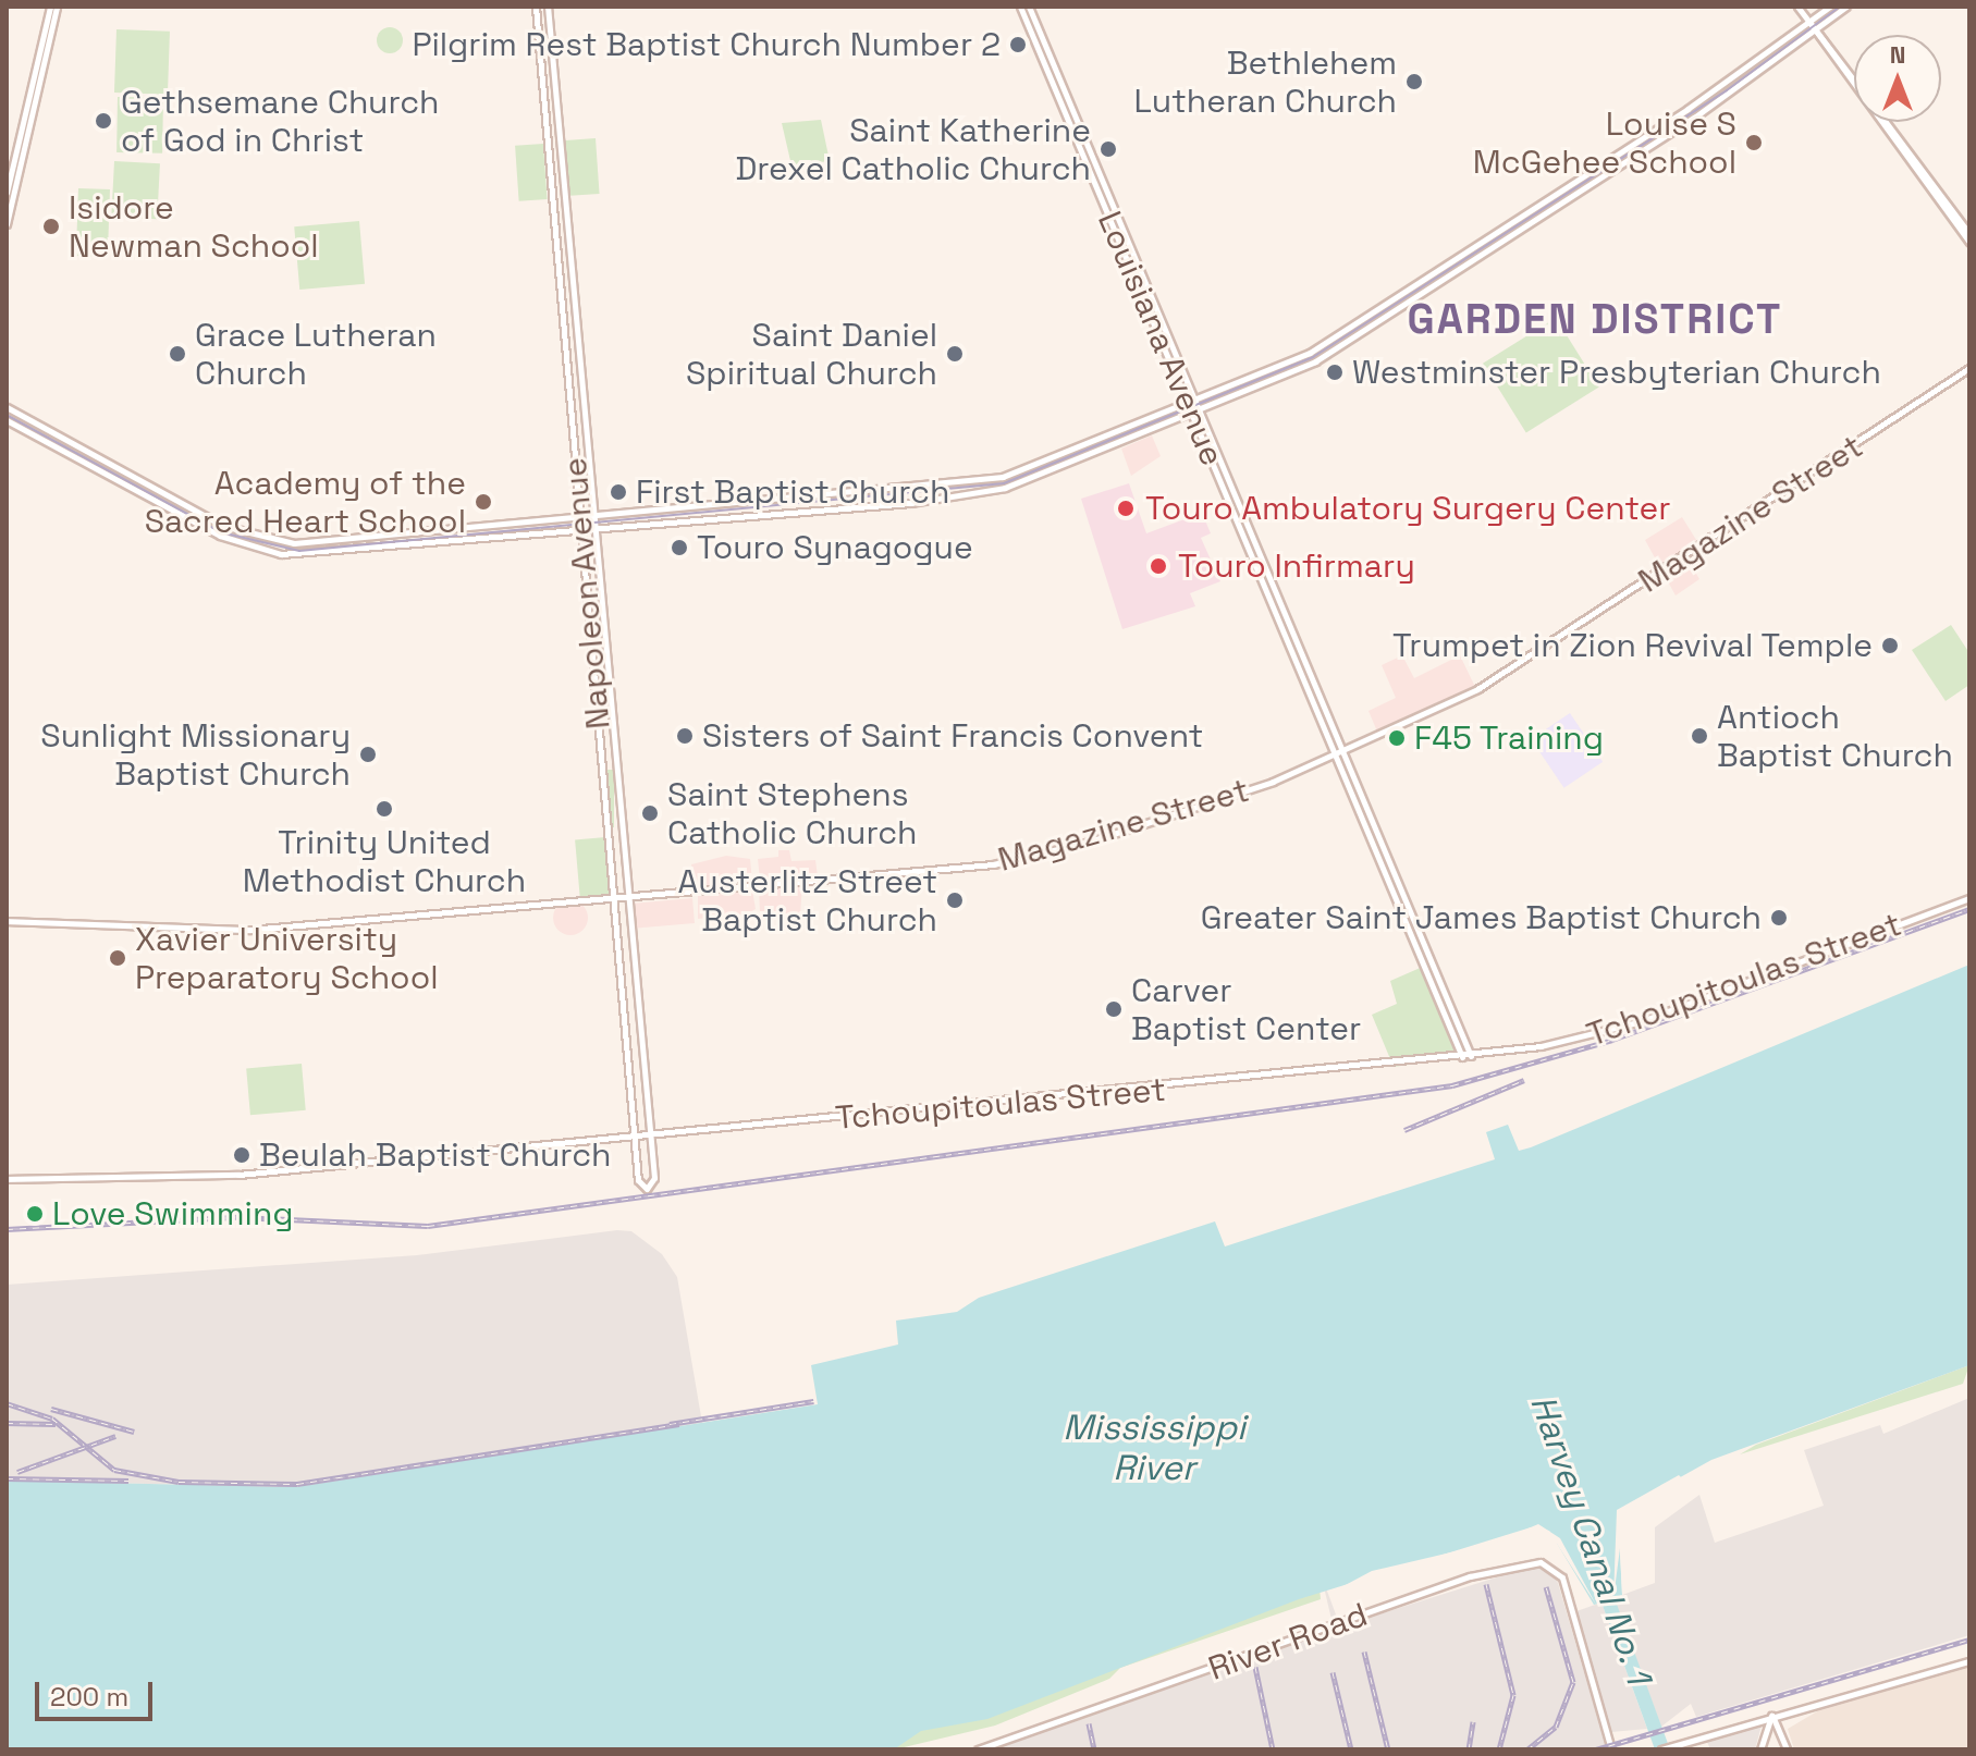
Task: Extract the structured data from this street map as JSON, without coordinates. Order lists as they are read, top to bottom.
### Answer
{
  "streets": {
    "street": [
      "Louisiana Avenue",
      "Magazine Street",
      "Napoleon Avenue",
      "Tchoupitoulas Street",
      "River Road"
    ]
  },
  "crossings": [
    ["Louisiana Avenue", "Magazine Street"],
    ["Louisiana Avenue", "Tchoupitoulas Street"],
    ["Magazine Street", "Napoleon Avenue"],
    ["Napoleon Avenue", "Tchoupitoulas Street"]
  ],
  "districts": ["GARDEN DISTRICT"],
  "water": ["Mississippi River", "Harvey Canal No. 1"],
  "places": [
    "Pilgrim Rest Baptist Church Number 2",
    "Bethlehem Lutheran Church",
    "Gethsemane Church of God in Christ",
    "Louise S McGehee School",
    "Saint Katherine Drexel Catholic Church",
    "Isidore Newman School",
    "Grace Lutheran Church",
    "Saint Daniel Spiritual Church",
    "Westminster Presbyterian Church",
    "First Baptist Church",
    "Academy of the Sacred Heart School",
    "Touro Ambulatory Surgery Center",
    "Touro Synagogue",
    "Touro Infirmary",
    "Trumpet in Zion Revival Temple",
    "Sisters of Saint Francis Convent",
    "Antioch Baptist Church",
    "F45 Training",
    "Sunlight Missionary Baptist Church",
    "Trinity United Methodist Church",
    "Saint Stephens Catholic Church",
    "Austerlitz Street Baptist Church",
    "Greater Saint James Baptist Church",
    "Xavier University Preparatory School",
    "Carver Baptist Center",
    "Beulah Baptist Church",
    "Love Swimming"
  ],
  "scale_bar": "200 m",
  "north": "top"
}
